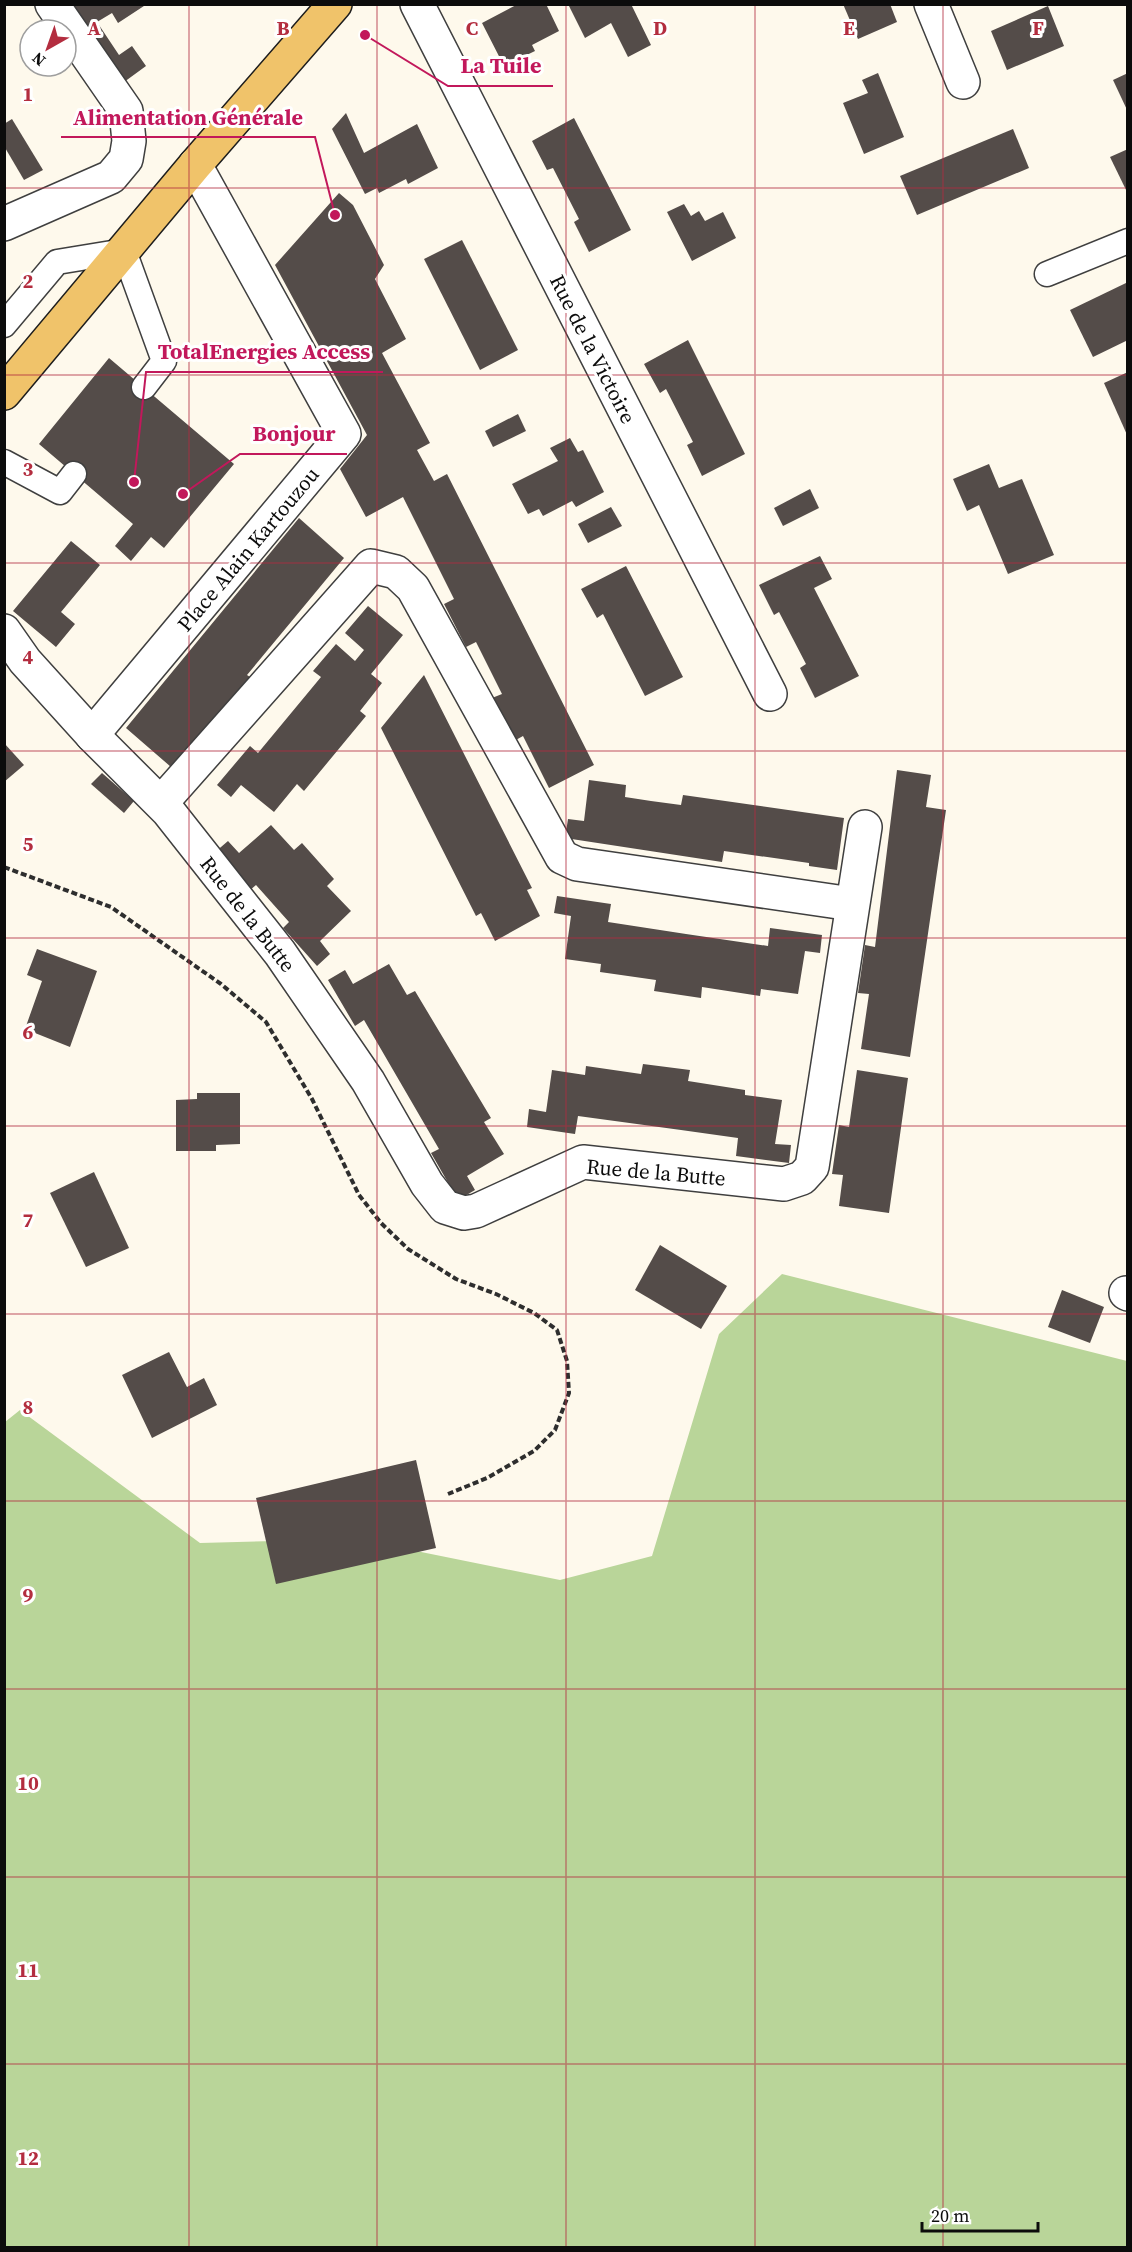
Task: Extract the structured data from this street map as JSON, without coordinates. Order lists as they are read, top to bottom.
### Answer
{
  "streets": {
    "street": ["Rue de la Victoire", "Place Alain Kartouzou", "Rue de la Butte"]
  },
  "crossings": [
    ["Place Alain Kartouzou", "Rue de la Butte"]
  ],
  "places": [
    "La Tuile",
    "Alimentation Générale",
    "TotalEnergies Access",
    "Bonjour"
  ],
  "scale_bar": "20 m",
  "north": "bottom left",
  "grid": {
    "columns": [
      "A",
      "B",
      "C",
      "D",
      "E",
      "F"
    ],
    "rows": [
      "1",
      "2",
      "3",
      "4",
      "5",
      "6",
      "7",
      "8",
      "9",
      "10",
      "11",
      "12"
    ]
  }
}
